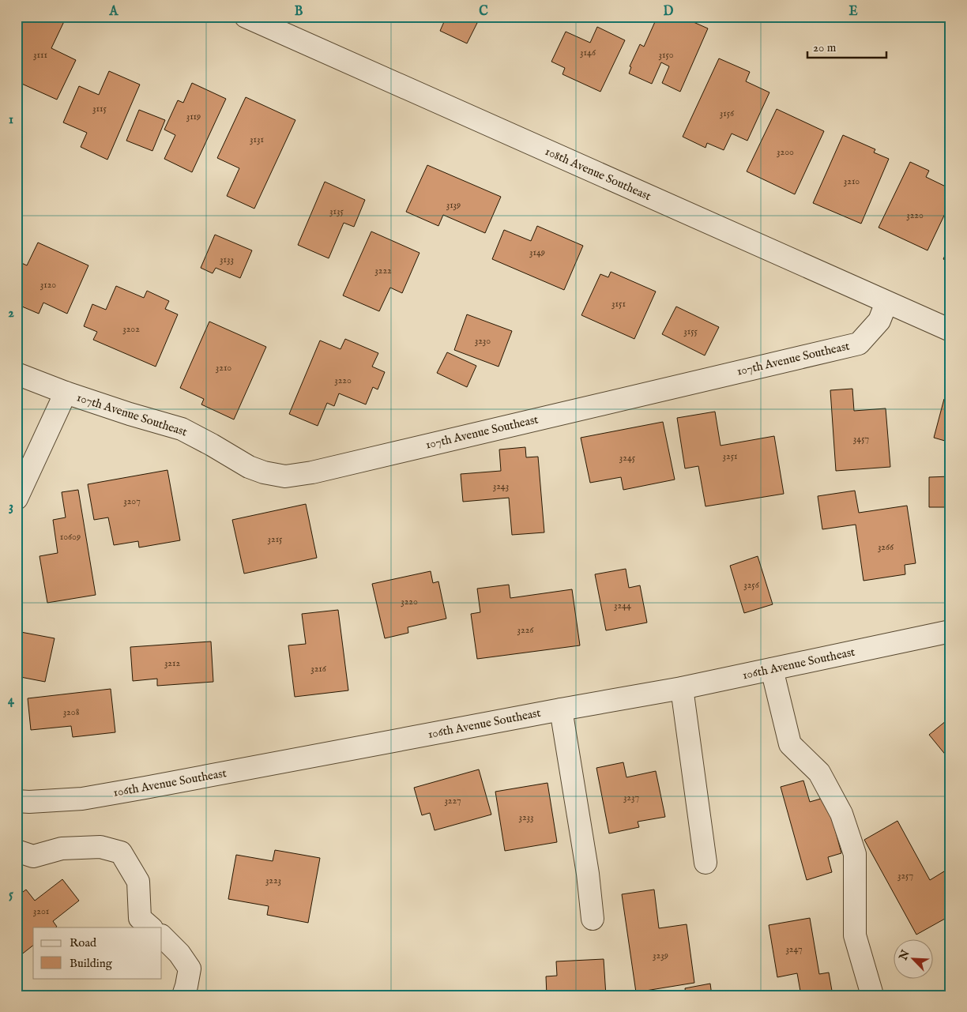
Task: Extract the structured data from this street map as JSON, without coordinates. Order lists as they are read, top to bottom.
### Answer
{
  "streets": {
    "street": ["108th Avenue Southeast", "107th Avenue Southeast", "106th Avenue Southeast"]
  },
  "crossings": [
    ["108th Avenue Southeast", "107th Avenue Southeast"]
  ],
  "house_numbers": [
    "3146",
    "3111",
    "3150",
    "3115",
    "3156",
    "3119",
    "3131",
    "3200",
    "3210",
    "3139",
    "3135",
    "3220",
    "3149",
    "3133",
    "3222",
    "3120",
    "3151",
    "3202",
    "3155",
    "3230",
    "3210",
    "3220",
    "3457",
    "3251",
    "3245",
    "3243",
    "3207",
    "10609",
    "3215",
    "3266",
    "3256",
    "3220",
    "3244",
    "3226",
    "3212",
    "3216",
    "3208",
    "3237",
    "3227",
    "3233",
    "3257",
    "3223",
    "3201",
    "3247",
    "3239"
  ],
  "legend": ["Road", "Building"],
  "scale_bar": "20 m",
  "north": "top left",
  "grid": {
    "columns": [
      "A",
      "B",
      "C",
      "D",
      "E"
    ],
    "rows": [
      "1",
      "2",
      "3",
      "4",
      "5"
    ]
  }
}
